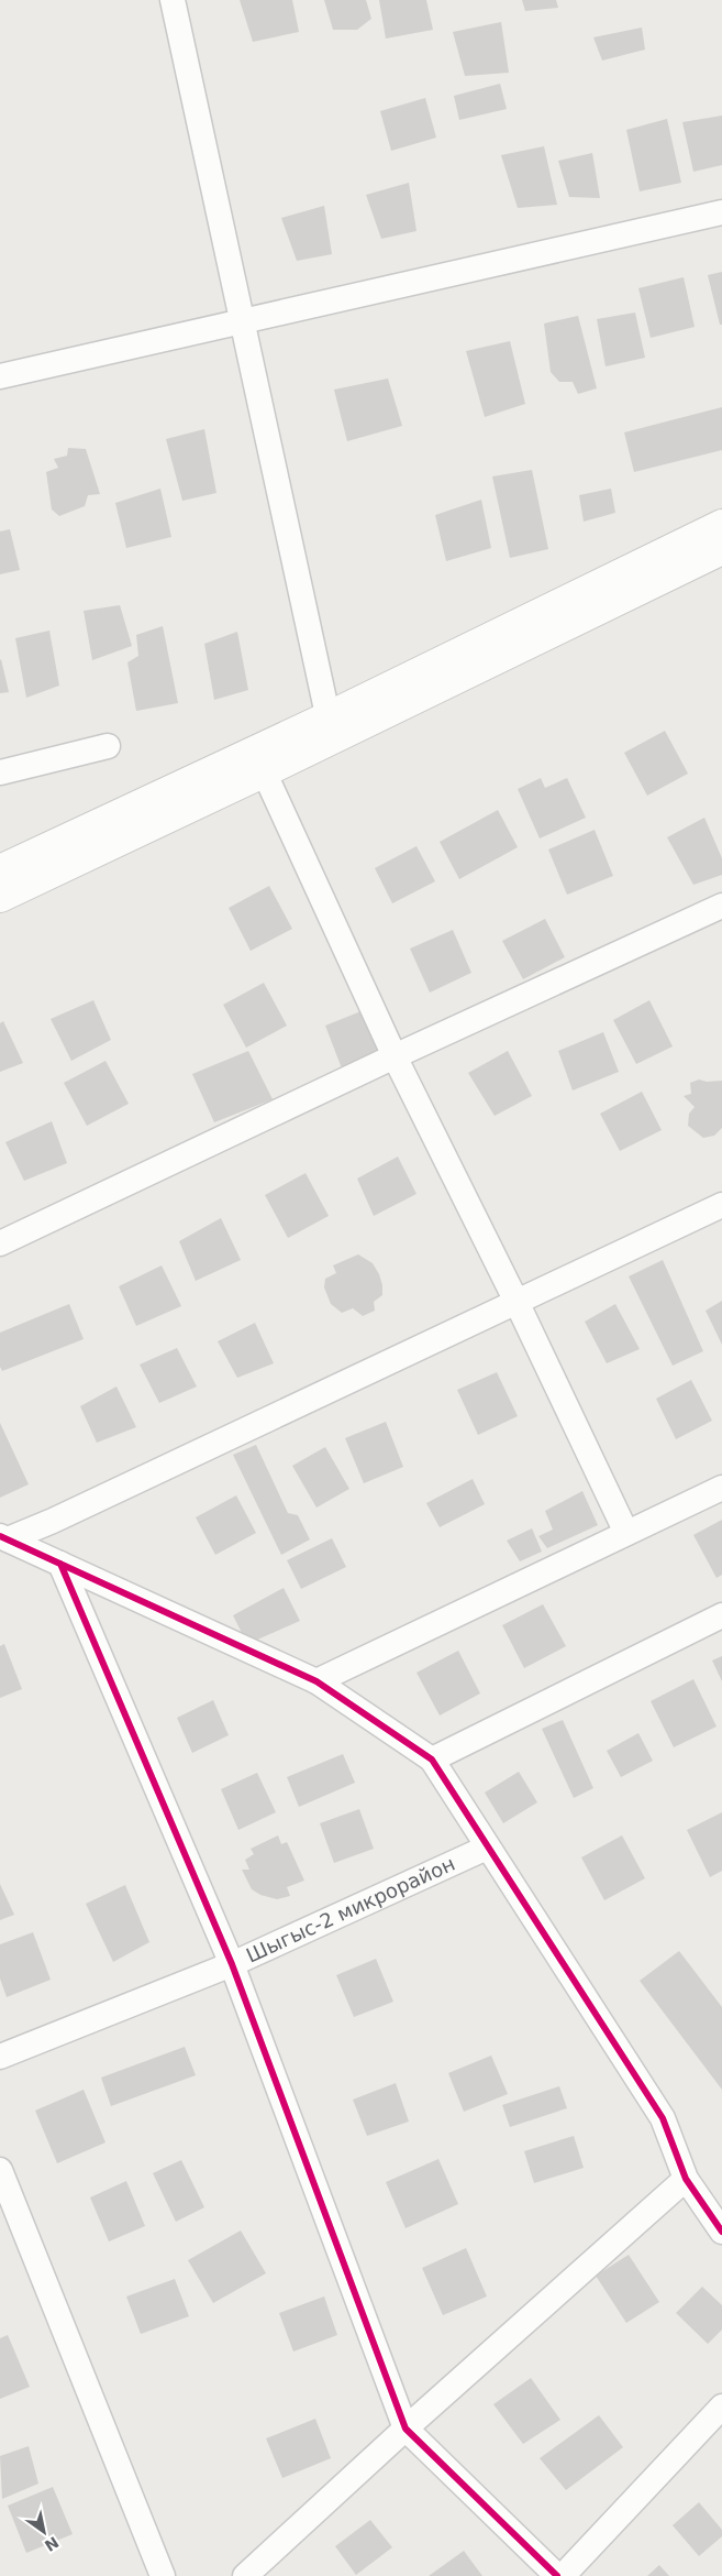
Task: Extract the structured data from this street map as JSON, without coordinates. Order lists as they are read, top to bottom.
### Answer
{
  "streets": {
    "street": ["Шыгыс-2 микрорайон"]
  },
  "north": "bottom right"
}
